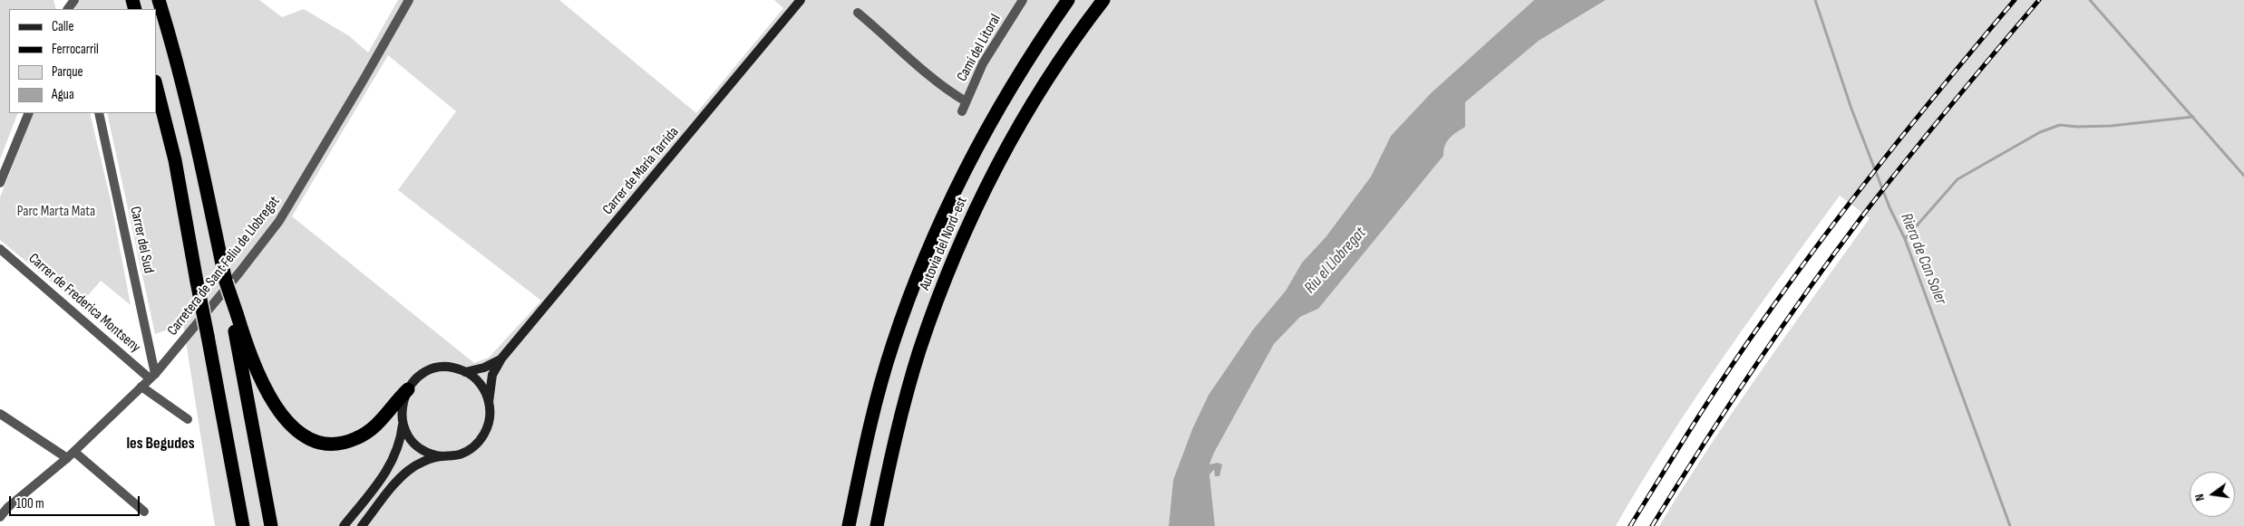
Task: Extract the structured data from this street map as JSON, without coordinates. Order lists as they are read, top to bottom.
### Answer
{
  "streets": {
    "highway": ["Autovia del Nord-est"],
    "main road": ["Carrer de Maria Tarrida"],
    "street": [
      "Camí del Litoral",
      "Carrer del Sud",
      "Carretera de Sant Feliu de Llobregat",
      "Carrer de Frederica Montseny"
    ]
  },
  "crossings": [
    ["Carrer del Sud", "Carretera de Sant Feliu de Llobregat"],
    ["Carrer del Sud", "Carrer de Frederica Montseny"],
    ["Carretera de Sant Feliu de Llobregat", "Carrer de Frederica Montseny"]
  ],
  "districts": ["les Begudes"],
  "water": ["Riera de Can Soler", "Riu el Llobregat"],
  "parks": ["Parc Marta Mata"],
  "legend": [
    "Calle",
    "Ferrocarril",
    "Parque",
    "Agua"
  ],
  "scale_bar": "100 m",
  "north": "left"
}
